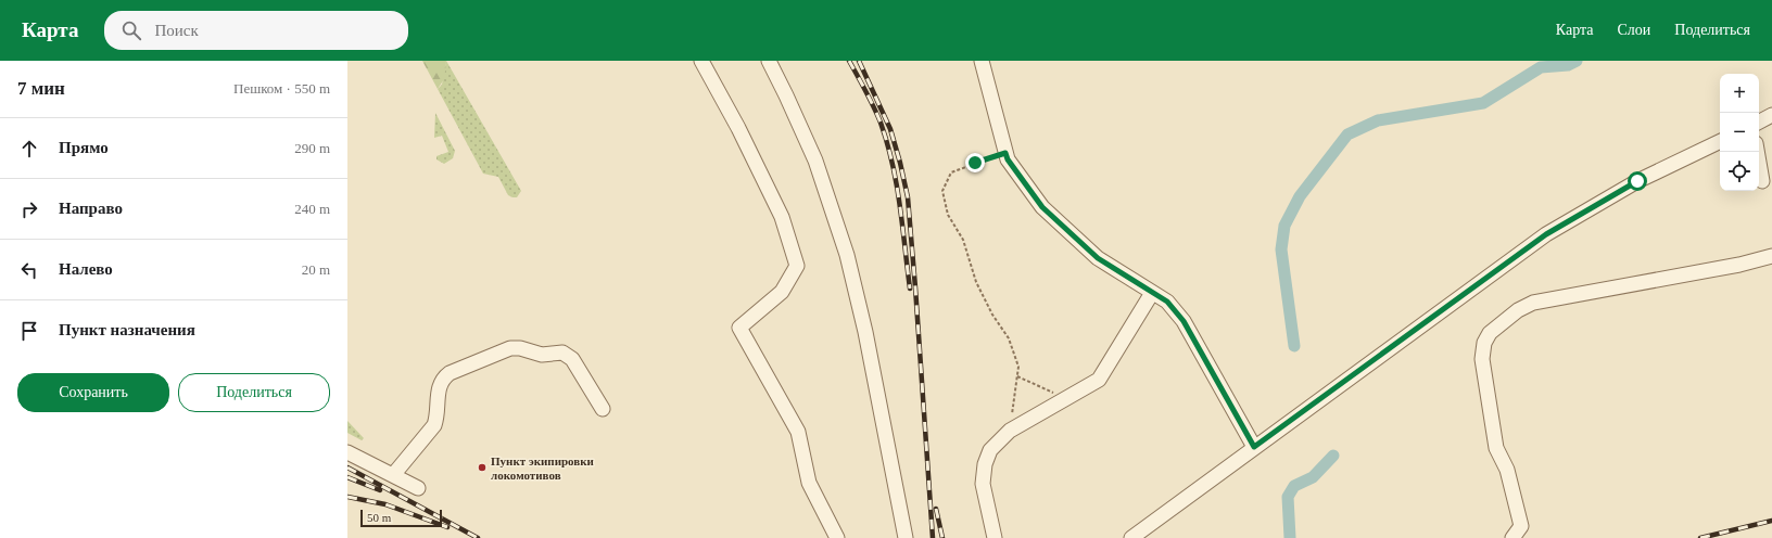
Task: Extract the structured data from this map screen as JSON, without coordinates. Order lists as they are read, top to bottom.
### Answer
{
  "places": ["Пункт экипировки локомотивов"],
  "scale_bar": "50 m",
  "page": {
    "header": "Карта",
    "search": "Поиск",
    "nav": ["Карта", "Слои", "Поделиться"],
    "heading": ["7 мин", "Пешком · 550 m"],
    "map_buttons": ["+", "−"],
    "list": [
      ["Прямо", "290 m"],
      ["Направо", "240 m"],
      ["Налево", "20 m"],
      "Пункт назначения"
    ],
    "buttons": ["Сохранить", "Поделиться"],
    "scale": "50 m"
  }
}
